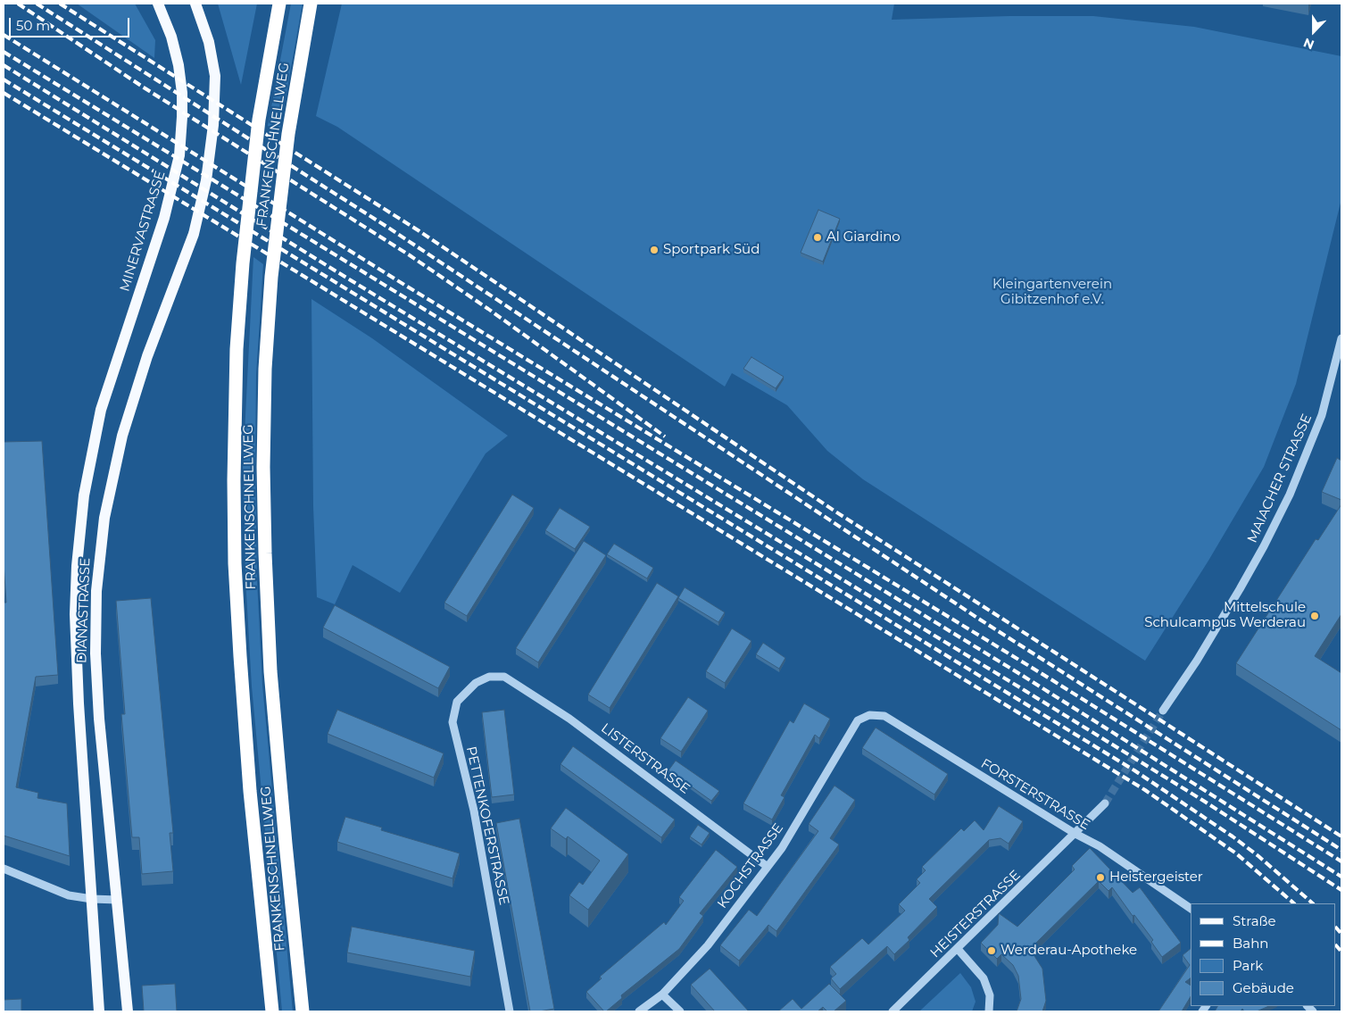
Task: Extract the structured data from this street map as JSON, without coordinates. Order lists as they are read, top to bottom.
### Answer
{
  "streets": {
    "highway": ["FRANKENSCHNELLWEG"],
    "main road": ["MINERVASTRASSE", "DIANASTRASSE"],
    "street": [
      "MAIACHER STRASSE",
      "LISTERSTRASSE",
      "FORSTERSTRASSE",
      "PETTENKOFERSTRASSE",
      "KOCHSTRASSE",
      "HEISTERSTRASSE"
    ]
  },
  "crossings": [
    ["MINERVASTRASSE", "DIANASTRASSE"],
    ["LISTERSTRASSE", "PETTENKOFERSTRASSE"],
    ["LISTERSTRASSE", "KOCHSTRASSE"],
    ["FORSTERSTRASSE", "KOCHSTRASSE"],
    ["FORSTERSTRASSE", "HEISTERSTRASSE"]
  ],
  "parks": ["Kleingartenverein Gibitzenhof e.V."],
  "places": [
    "Al Giardino",
    "Sportpark Süd",
    "Mittelschule Schulcampus Werderau",
    "Heistergeister",
    "Werderau-Apotheke"
  ],
  "legend": [
    "Straße",
    "Bahn",
    "Park",
    "Gebäude"
  ],
  "scale_bar": "50 m",
  "north": "bottom"
}
